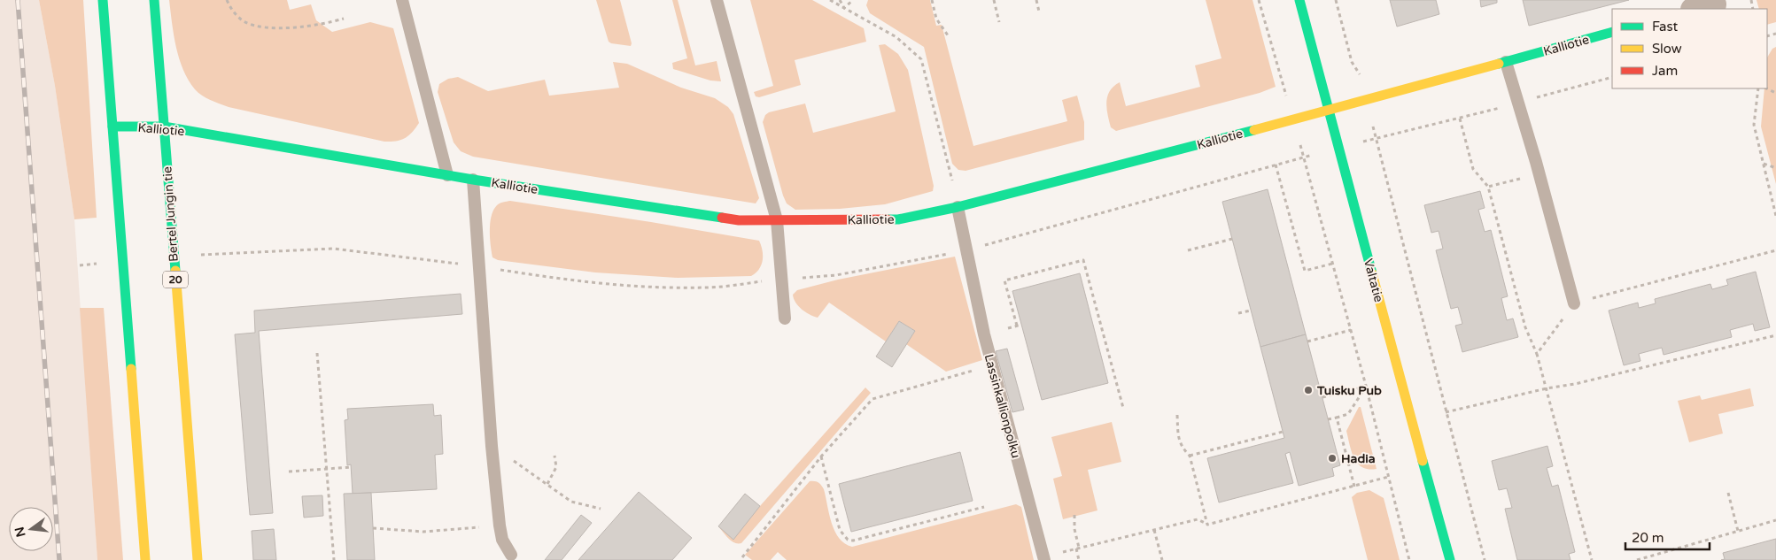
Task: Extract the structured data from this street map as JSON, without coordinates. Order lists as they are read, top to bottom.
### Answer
{
  "streets": {
    "main road": [
      "Kalliotie",
      "Bertel Jungin tie",
      "20",
      "Valtatie"
    ],
    "lane": ["Lassinkallionpolku"]
  },
  "crossings": [
    ["Kalliotie", "Bertel Jungin tie"],
    ["Kalliotie", "Valtatie"],
    ["Kalliotie", "Lassinkallionpolku"]
  ],
  "places": ["Tuisku Pub", "Hadia"],
  "legend": ["Fast", "Slow", "Jam"],
  "scale_bar": "20 m",
  "north": "left"
}
